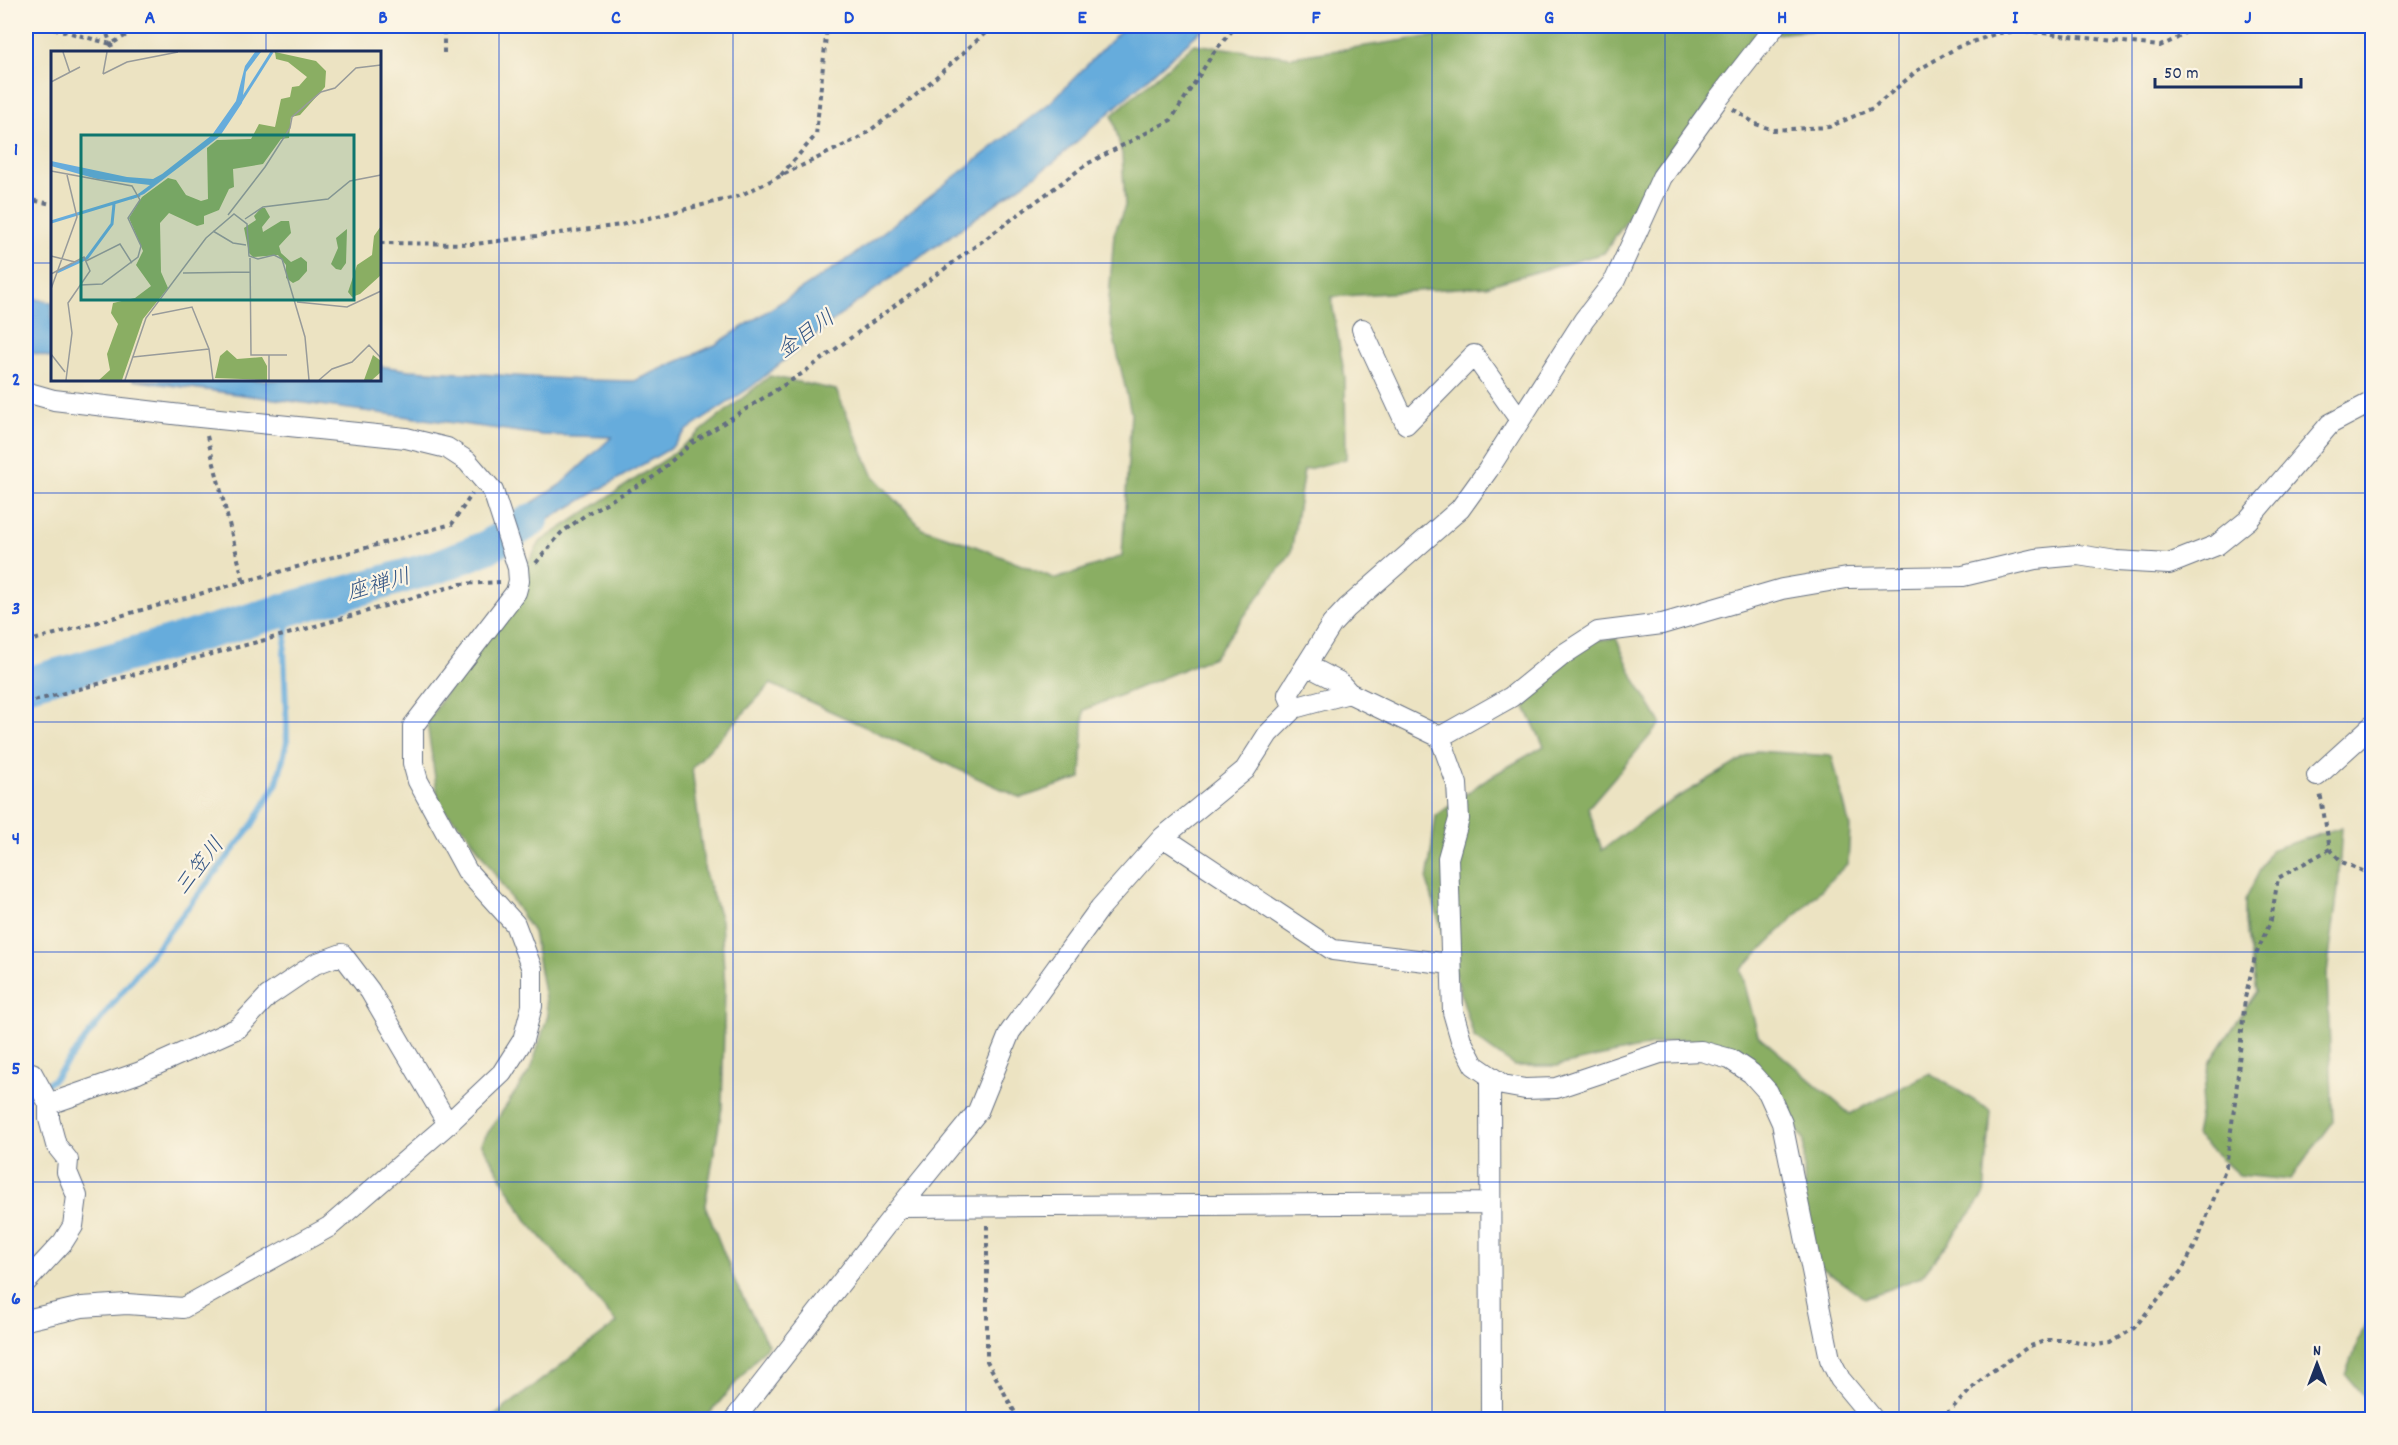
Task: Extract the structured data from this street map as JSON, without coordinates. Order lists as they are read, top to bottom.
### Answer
{
  "water": ["金目川", "座禅川", "三笠川"],
  "scale_bar": "50 m",
  "north": "top",
  "grid": {
    "columns": [
      "A",
      "B",
      "C",
      "D",
      "E",
      "F",
      "G",
      "H",
      "I",
      "J"
    ],
    "rows": [
      "1",
      "2",
      "3",
      "4",
      "5",
      "6"
    ]
  }
}
